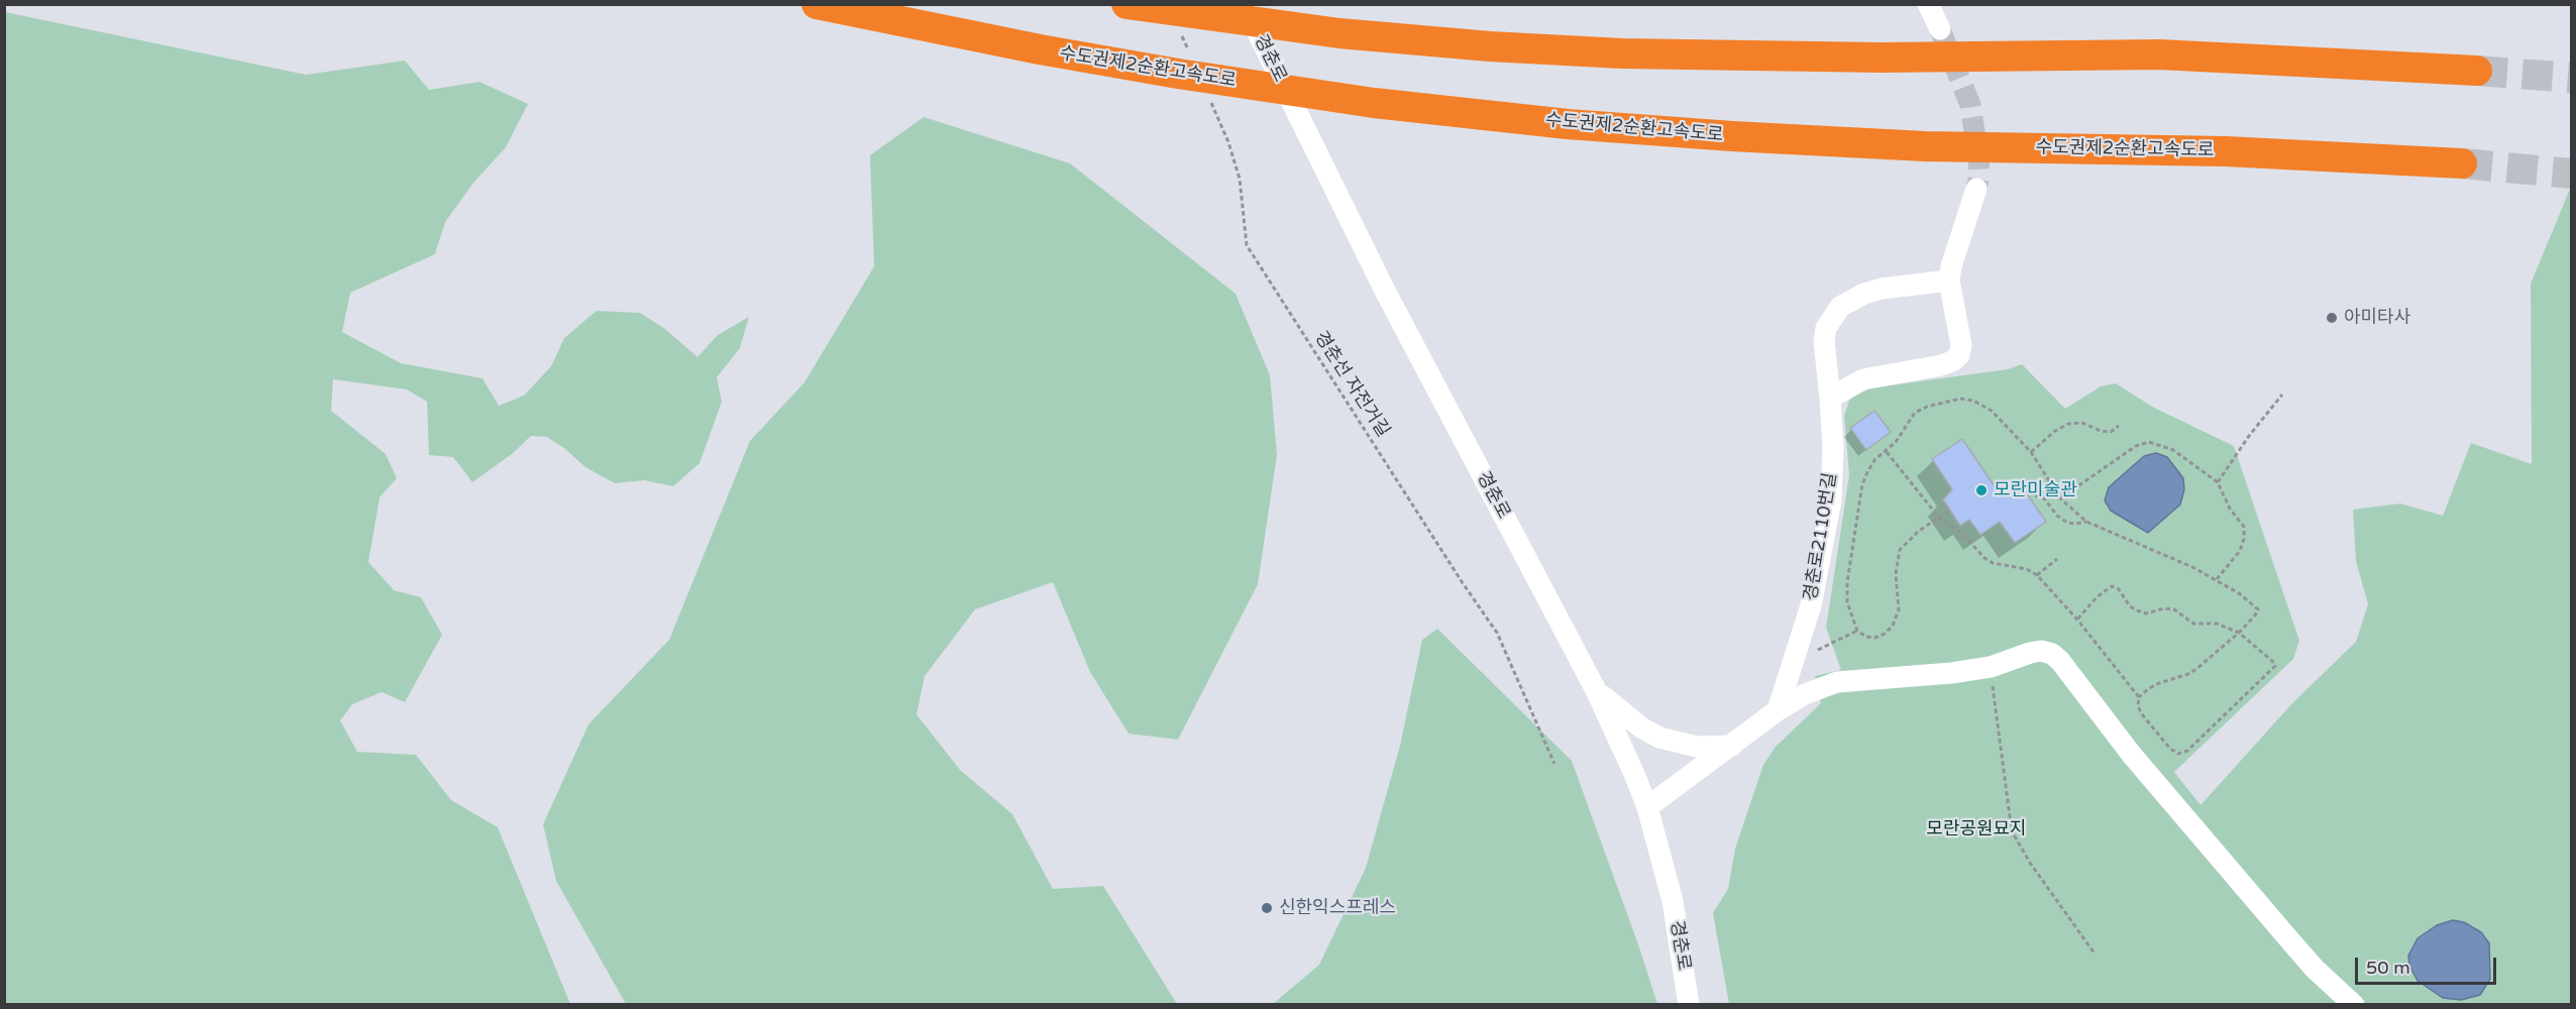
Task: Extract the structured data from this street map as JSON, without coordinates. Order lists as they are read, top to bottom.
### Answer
{
  "streets": {
    "highway": ["수도권제2순환고속도로"],
    "street": ["경춘로", "경춘로2110번길"],
    "path": ["경춘선 자전거길"]
  },
  "parks": ["모란공원묘지"],
  "places": ["아미타사", "모란미술관", "신한익스프레스"],
  "scale_bar": "50 m"
}
